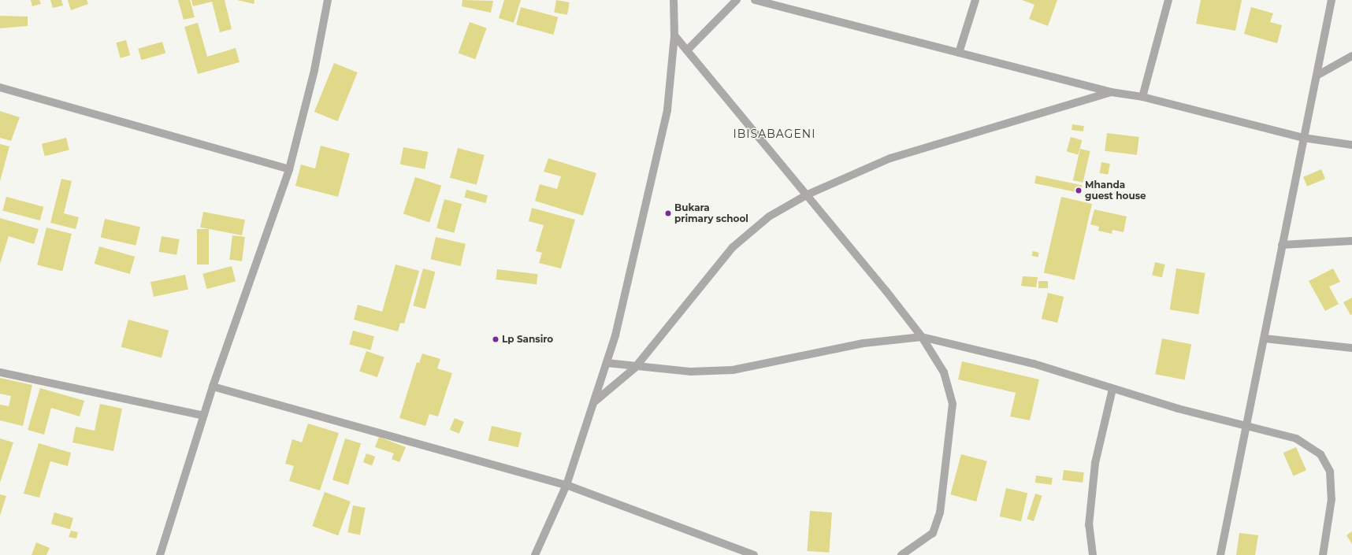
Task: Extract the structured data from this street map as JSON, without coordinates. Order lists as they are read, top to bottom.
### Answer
{
  "districts": ["IBISABAGENI"],
  "places": ["Mhanda guest house", "Bukara primary school", "Lp Sansiro"]
}
